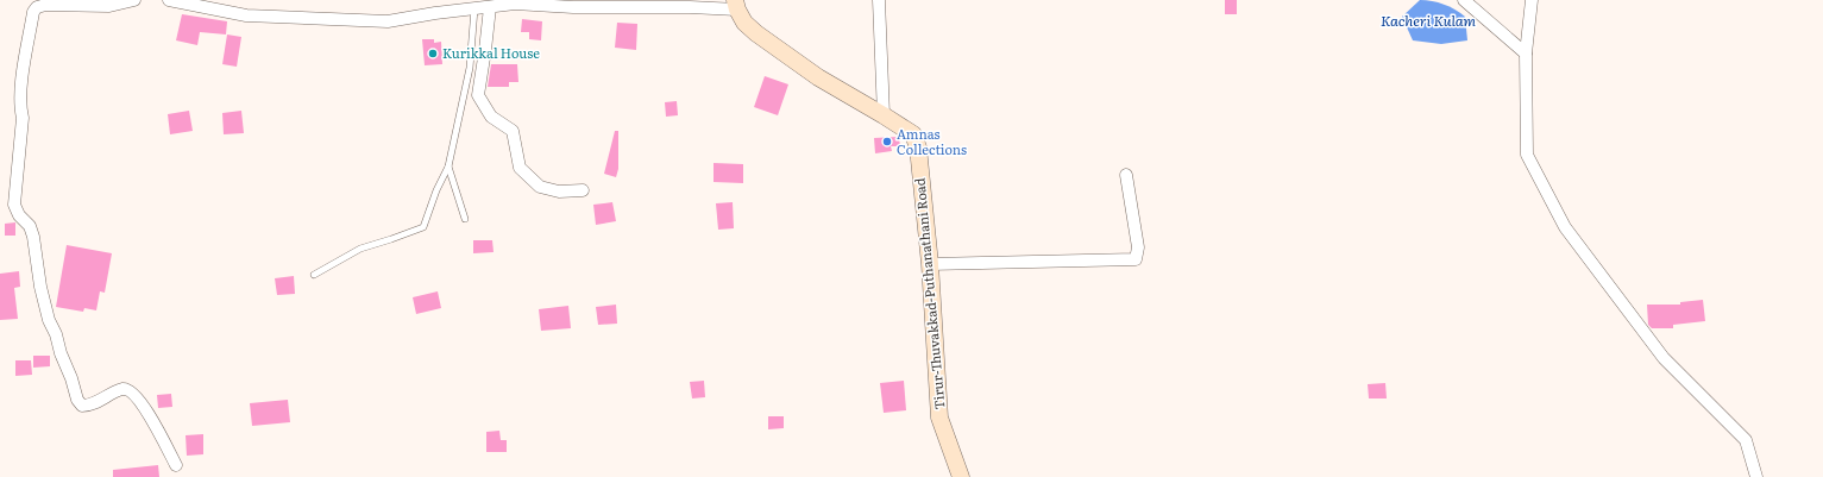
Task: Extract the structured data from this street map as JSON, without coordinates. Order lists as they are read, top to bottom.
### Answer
{
  "streets": {
    "main road": ["Tirur-Thuvakkad-Puthanathani Road"]
  },
  "water": ["Kacheri Kulam"],
  "places": ["Kurikkal House", "Amnas Collections"]
}
